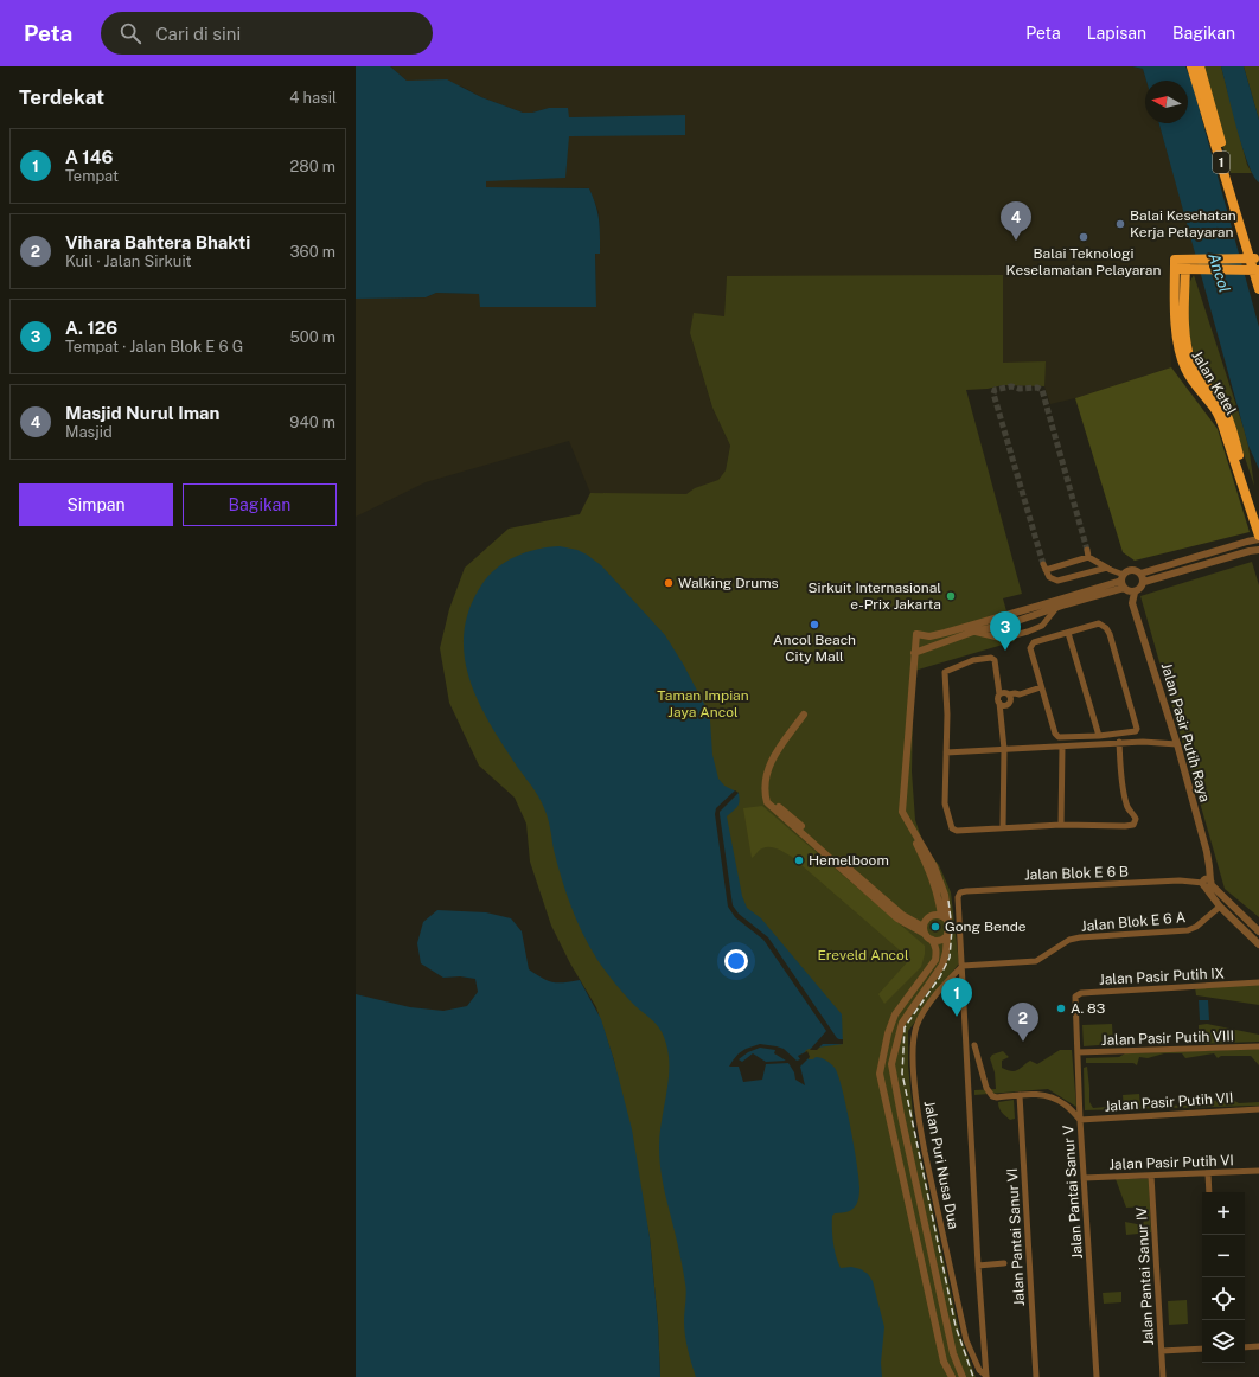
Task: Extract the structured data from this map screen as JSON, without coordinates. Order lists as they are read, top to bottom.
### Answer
{
  "streets": {
    "highway": ["1", "Jalan Ketel"],
    "street": [
      "Jalan Pasir Putih Raya",
      "Jalan Blok E 6 B",
      "Jalan Blok E 6 A",
      "Jalan Pasir Putih IX",
      "Jalan Pasir Putih VIII",
      "Jalan Pasir Putih VII",
      "Jalan Pasir Putih VI",
      "Jalan Puri Nusa Dua",
      "Jalan Pantai Sanur V",
      "Jalan Pantai Sanur VI",
      "Jalan Pantai Sanur IV"
    ]
  },
  "crossings": [
    ["Jalan Pasir Putih Raya", "Jalan Blok E 6 B"],
    ["Jalan Pasir Putih Raya", "Jalan Blok E 6 A"],
    ["Jalan Blok E 6 B", "Jalan Puri Nusa Dua"],
    ["Jalan Blok E 6 A", "Jalan Puri Nusa Dua"],
    ["Jalan Pasir Putih IX", "Jalan Pantai Sanur V"],
    ["Jalan Pasir Putih VIII", "Jalan Pantai Sanur V"],
    ["Jalan Pasir Putih VII", "Jalan Pantai Sanur V"],
    ["Jalan Pasir Putih VI", "Jalan Pantai Sanur V"],
    ["Jalan Pasir Putih VI", "Jalan Pantai Sanur IV"]
  ],
  "water": ["Ancol"],
  "parks": ["Taman Impian Jaya Ancol", "Ereveld Ancol"],
  "places": [
    "Balai Kesehatan Kerja Pelayaran",
    "Balai Teknologi Keselamatan Pelayaran",
    "Walking Drums",
    "Sirkuit Internasional e-Prix Jakarta",
    "Ancol Beach City Mall",
    "Hemelboom",
    "Gong Bende",
    "A. 83"
  ],
  "north": "left",
  "page": {
    "header": "Peta",
    "search": "Cari di sini",
    "nav": ["Peta", "Lapisan", "Bagikan"],
    "heading": ["Terdekat", "4 hasil"],
    "list": [
      {
        "mark": "1",
        "name": "A 146",
        "note": "Tempat",
        "value": "280 m"
      },
      {
        "mark": "2",
        "name": "Vihara Bahtera Bhakti",
        "note": "Kuil · Jalan Sirkuit",
        "value": "360 m"
      },
      {
        "mark": "3",
        "name": "A. 126",
        "note": "Tempat · Jalan Blok E 6 G",
        "value": "500 m"
      },
      {
        "mark": "4",
        "name": "Masjid Nurul Iman",
        "note": "Masjid",
        "value": "940 m"
      }
    ],
    "pins": [
      "4",
      "3",
      "1",
      "2"
    ],
    "buttons": ["Simpan", "Bagikan"],
    "map_buttons": ["+", "−"]
  }
}
